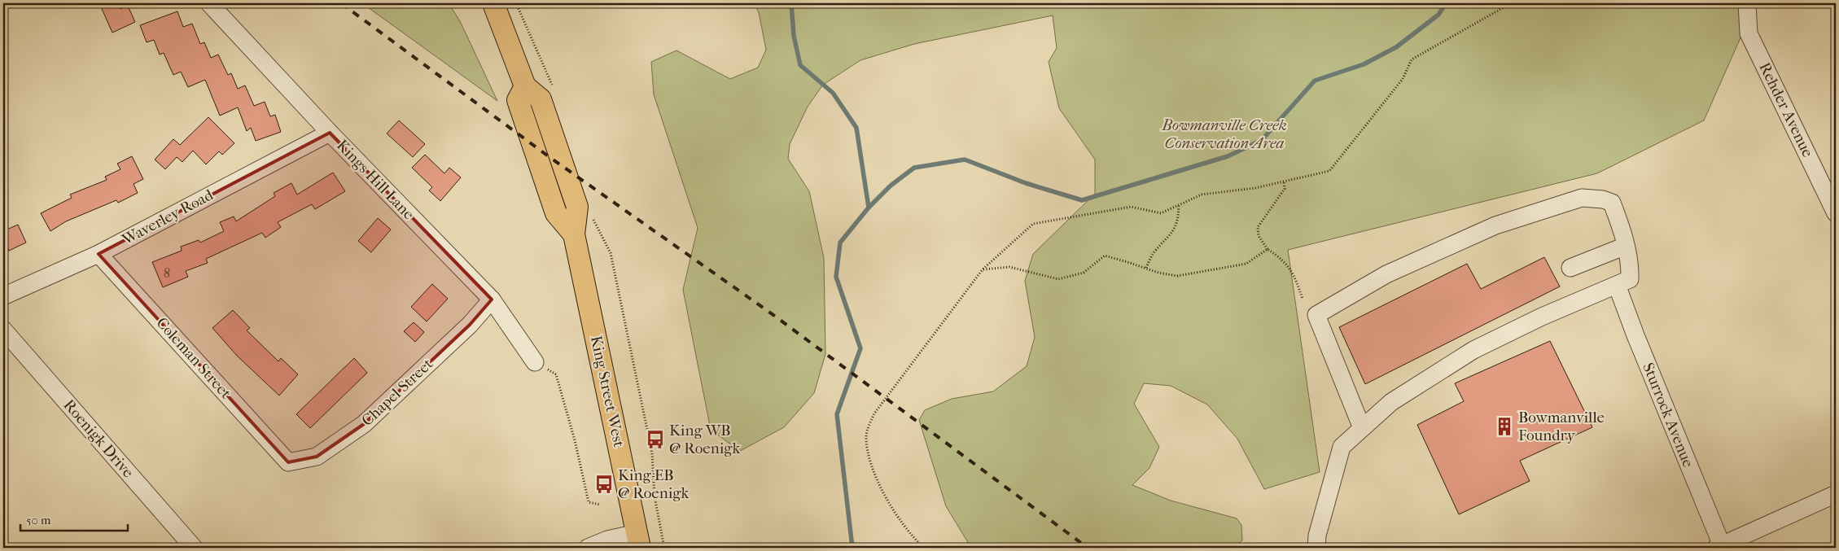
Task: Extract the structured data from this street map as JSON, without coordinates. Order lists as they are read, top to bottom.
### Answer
{
  "streets": {
    "main road": ["King Street West"],
    "street": [
      "Rehder Avenue",
      "Kings Hill Lane",
      "Waverley Road",
      "Coleman Street",
      "Chapel Street",
      "Sturrock Avenue",
      "Roenigk Drive"
    ]
  },
  "crossings": [
    ["Kings Hill Lane", "Waverley Road"],
    ["Kings Hill Lane", "Chapel Street"],
    ["Waverley Road", "Coleman Street"],
    ["Coleman Street", "Chapel Street"]
  ],
  "parks": ["Bowmanville Creek Conservation Area"],
  "places": {
    "building": ["Bowmanville Foundry"],
    "bus stop": ["King WB @ Roenigk", "King EB @ Roenigk"]
  },
  "house_numbers": ["8"],
  "scale_bar": "50 m"
}
